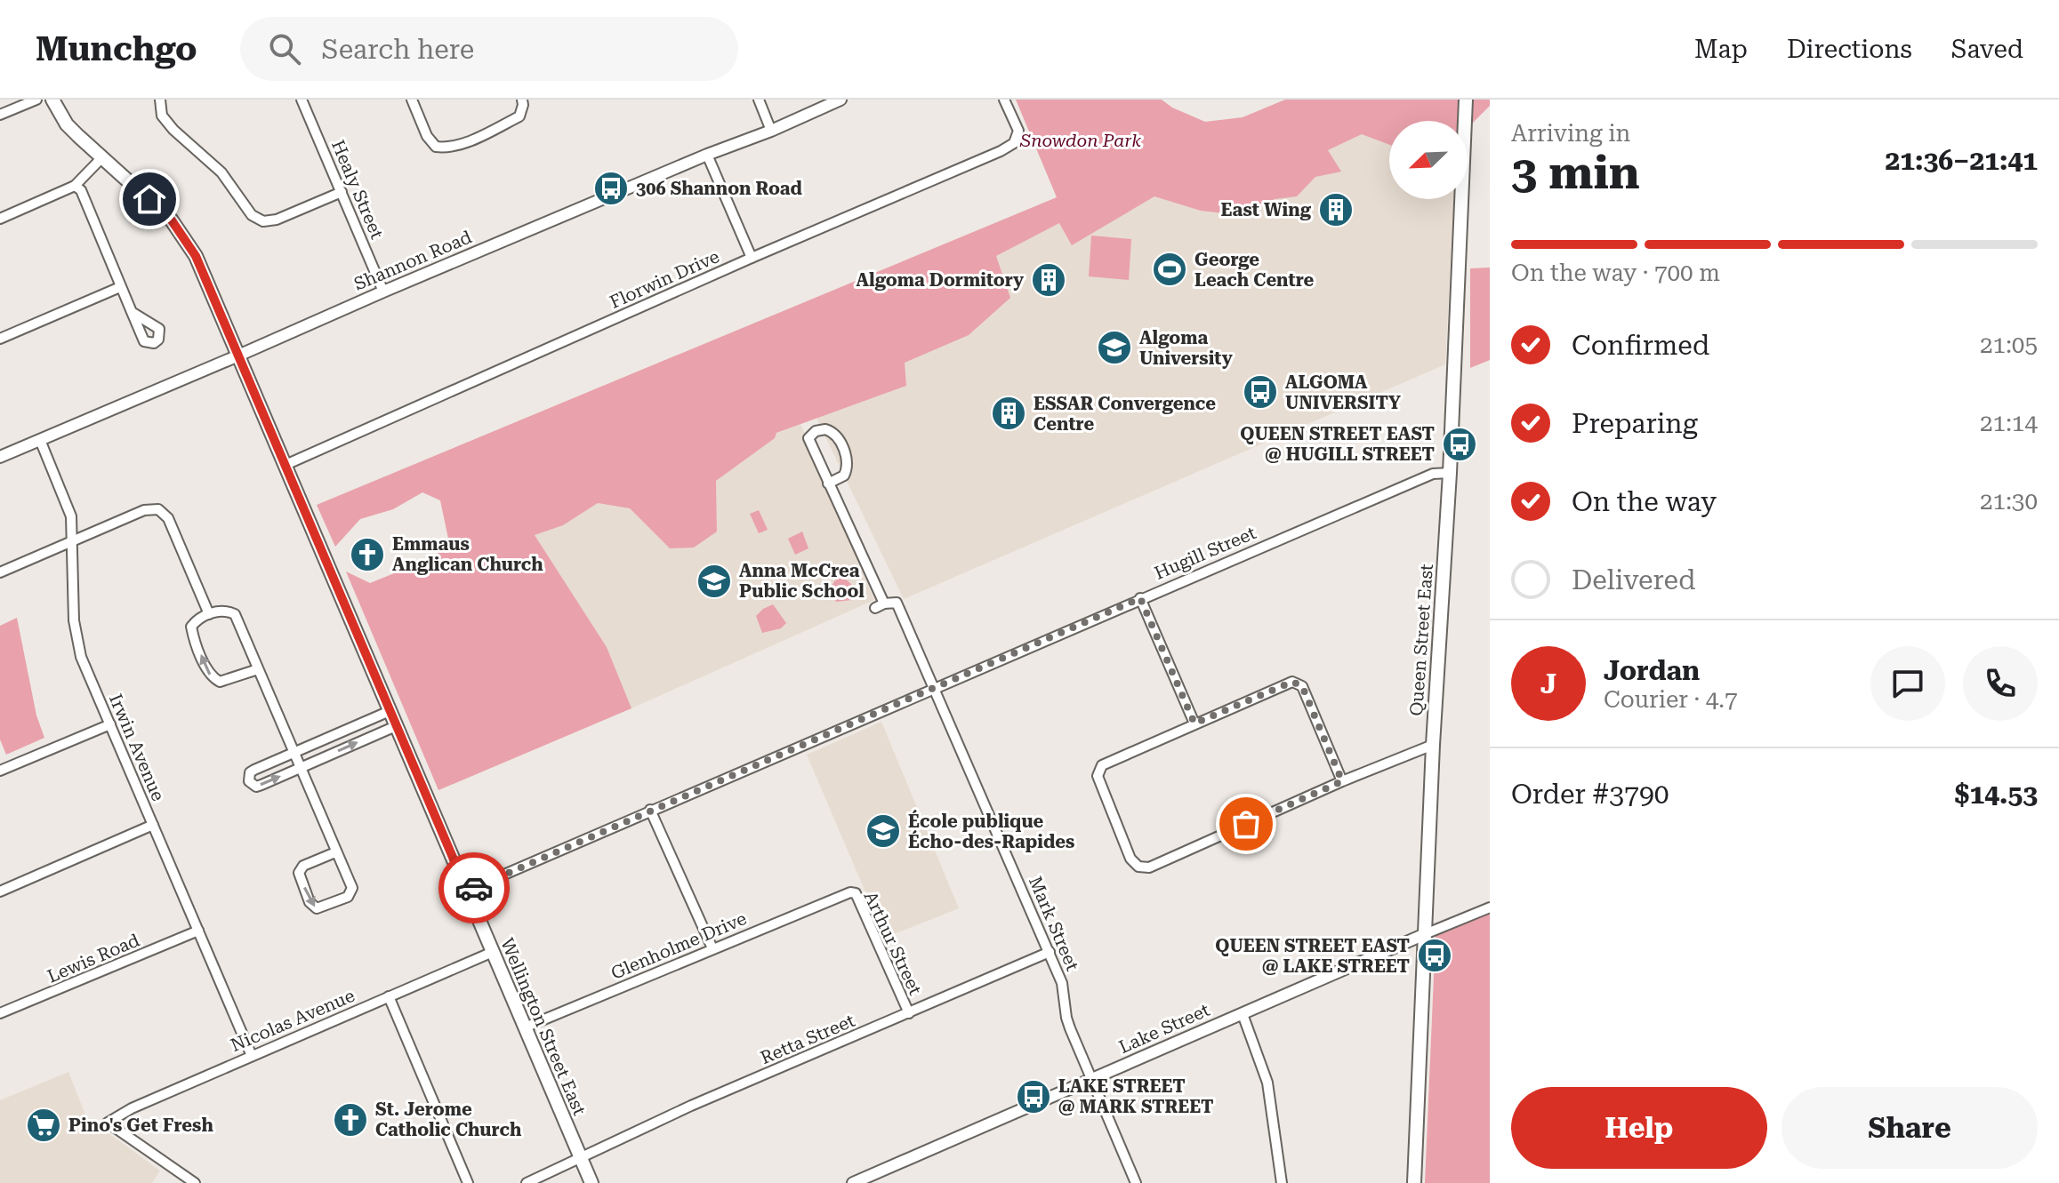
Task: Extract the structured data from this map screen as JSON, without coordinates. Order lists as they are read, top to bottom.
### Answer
{
  "streets": {
    "main road": ["Queen Street East", "Wellington Street East"],
    "street": [
      "Healy Street",
      "Shannon Road",
      "Florwin Drive",
      "Hugill Street",
      "Irwin Avenue",
      "Mark Street",
      "Arthur Street",
      "Glenholme Drive",
      "Lewis Road",
      "Nicolas Avenue",
      "Lake Street",
      "Retta Street"
    ]
  },
  "crossings": [
    ["Healy Street", "Shannon Road"],
    ["Shannon Road", "Irwin Avenue"],
    ["Shannon Road", "Wellington Street East"],
    ["Florwin Drive", "Wellington Street East"],
    ["Hugill Street", "Queen Street East"],
    ["Hugill Street", "Mark Street"],
    ["Hugill Street", "Wellington Street East"],
    ["Queen Street East", "Lake Street"],
    ["Irwin Avenue", "Lewis Road"],
    ["Irwin Avenue", "Nicolas Avenue"],
    ["Mark Street", "Lake Street"],
    ["Mark Street", "Retta Street"],
    ["Arthur Street", "Glenholme Drive"],
    ["Arthur Street", "Retta Street"],
    ["Glenholme Drive", "Wellington Street East"],
    ["Nicolas Avenue", "Wellington Street East"],
    ["Wellington Street East", "Retta Street"]
  ],
  "parks": ["Snowdon Park"],
  "places": {
    "bus stop": [
      "306 Shannon Road",
      "ALGOMA UNIVERSITY",
      "QUEEN STREET EAST @ HUGILL STREET",
      "QUEEN STREET EAST @ LAKE STREET",
      "LAKE STREET @ MARK STREET"
    ],
    "building": ["East Wing", "Algoma Dormitory", "ESSAR Convergence Centre"],
    "sports": ["George Leach Centre"],
    "school or university": ["Algoma University", "Anna McCrea Public School", "École publique Écho-des-Rapides"],
    "church": ["Emmaus Anglican Church", "St. Jerome Catholic Church"],
    "supermarket": ["Pino's Get Fresh"]
  },
  "north": "bottom left",
  "page": {
    "header": "Munchgo",
    "search": "Search here",
    "nav": ["Map", "Directions", "Saved"],
    "heading": ["3 min", "Arriving in", "21:36–21:41"],
    "panel": [
      "Jordan",
      "Courier · 4.7",
      "Order #3790",
      "$14.53"
    ],
    "bar": "On the way · 700 m",
    "list": [
      ["Confirmed", "21:05"],
      ["Preparing", "21:14"],
      ["On the way", "21:30"],
      "Delivered"
    ],
    "round": "J",
    "buttons": ["Help", "Share"]
  }
}
